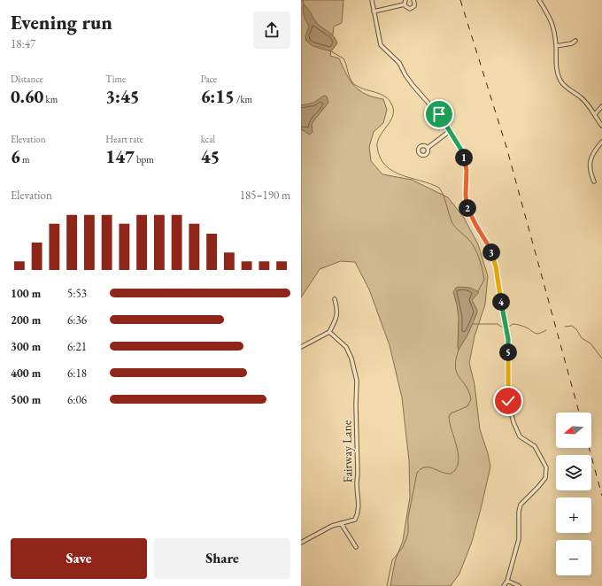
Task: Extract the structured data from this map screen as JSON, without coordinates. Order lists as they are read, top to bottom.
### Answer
{
  "streets": {
    "street": ["Fairway Lane"]
  },
  "north": "left",
  "page": {
    "heading": ["Evening run", "18:47"],
    "stats": [
      ["Distance", "0.60 km"],
      ["Time", "3:45"],
      ["Pace", "6:15 /km"],
      ["Elevation", "6 m"],
      ["Heart rate", "147 bpm"],
      ["kcal", "45"]
    ],
    "pins": [
      "1",
      "2",
      "3",
      "4",
      "5"
    ],
    "chart": ["Elevation", "185–190 m"],
    "list": [
      {
        "name": "100 m",
        "note": "5:53"
      },
      {
        "name": "200 m",
        "note": "6:36"
      },
      {
        "name": "300 m",
        "note": "6:21"
      },
      {
        "name": "400 m",
        "note": "6:18"
      },
      {
        "name": "500 m",
        "note": "6:06"
      }
    ],
    "map_buttons": ["+", "−"],
    "buttons": ["Save", "Share"]
  }
}
